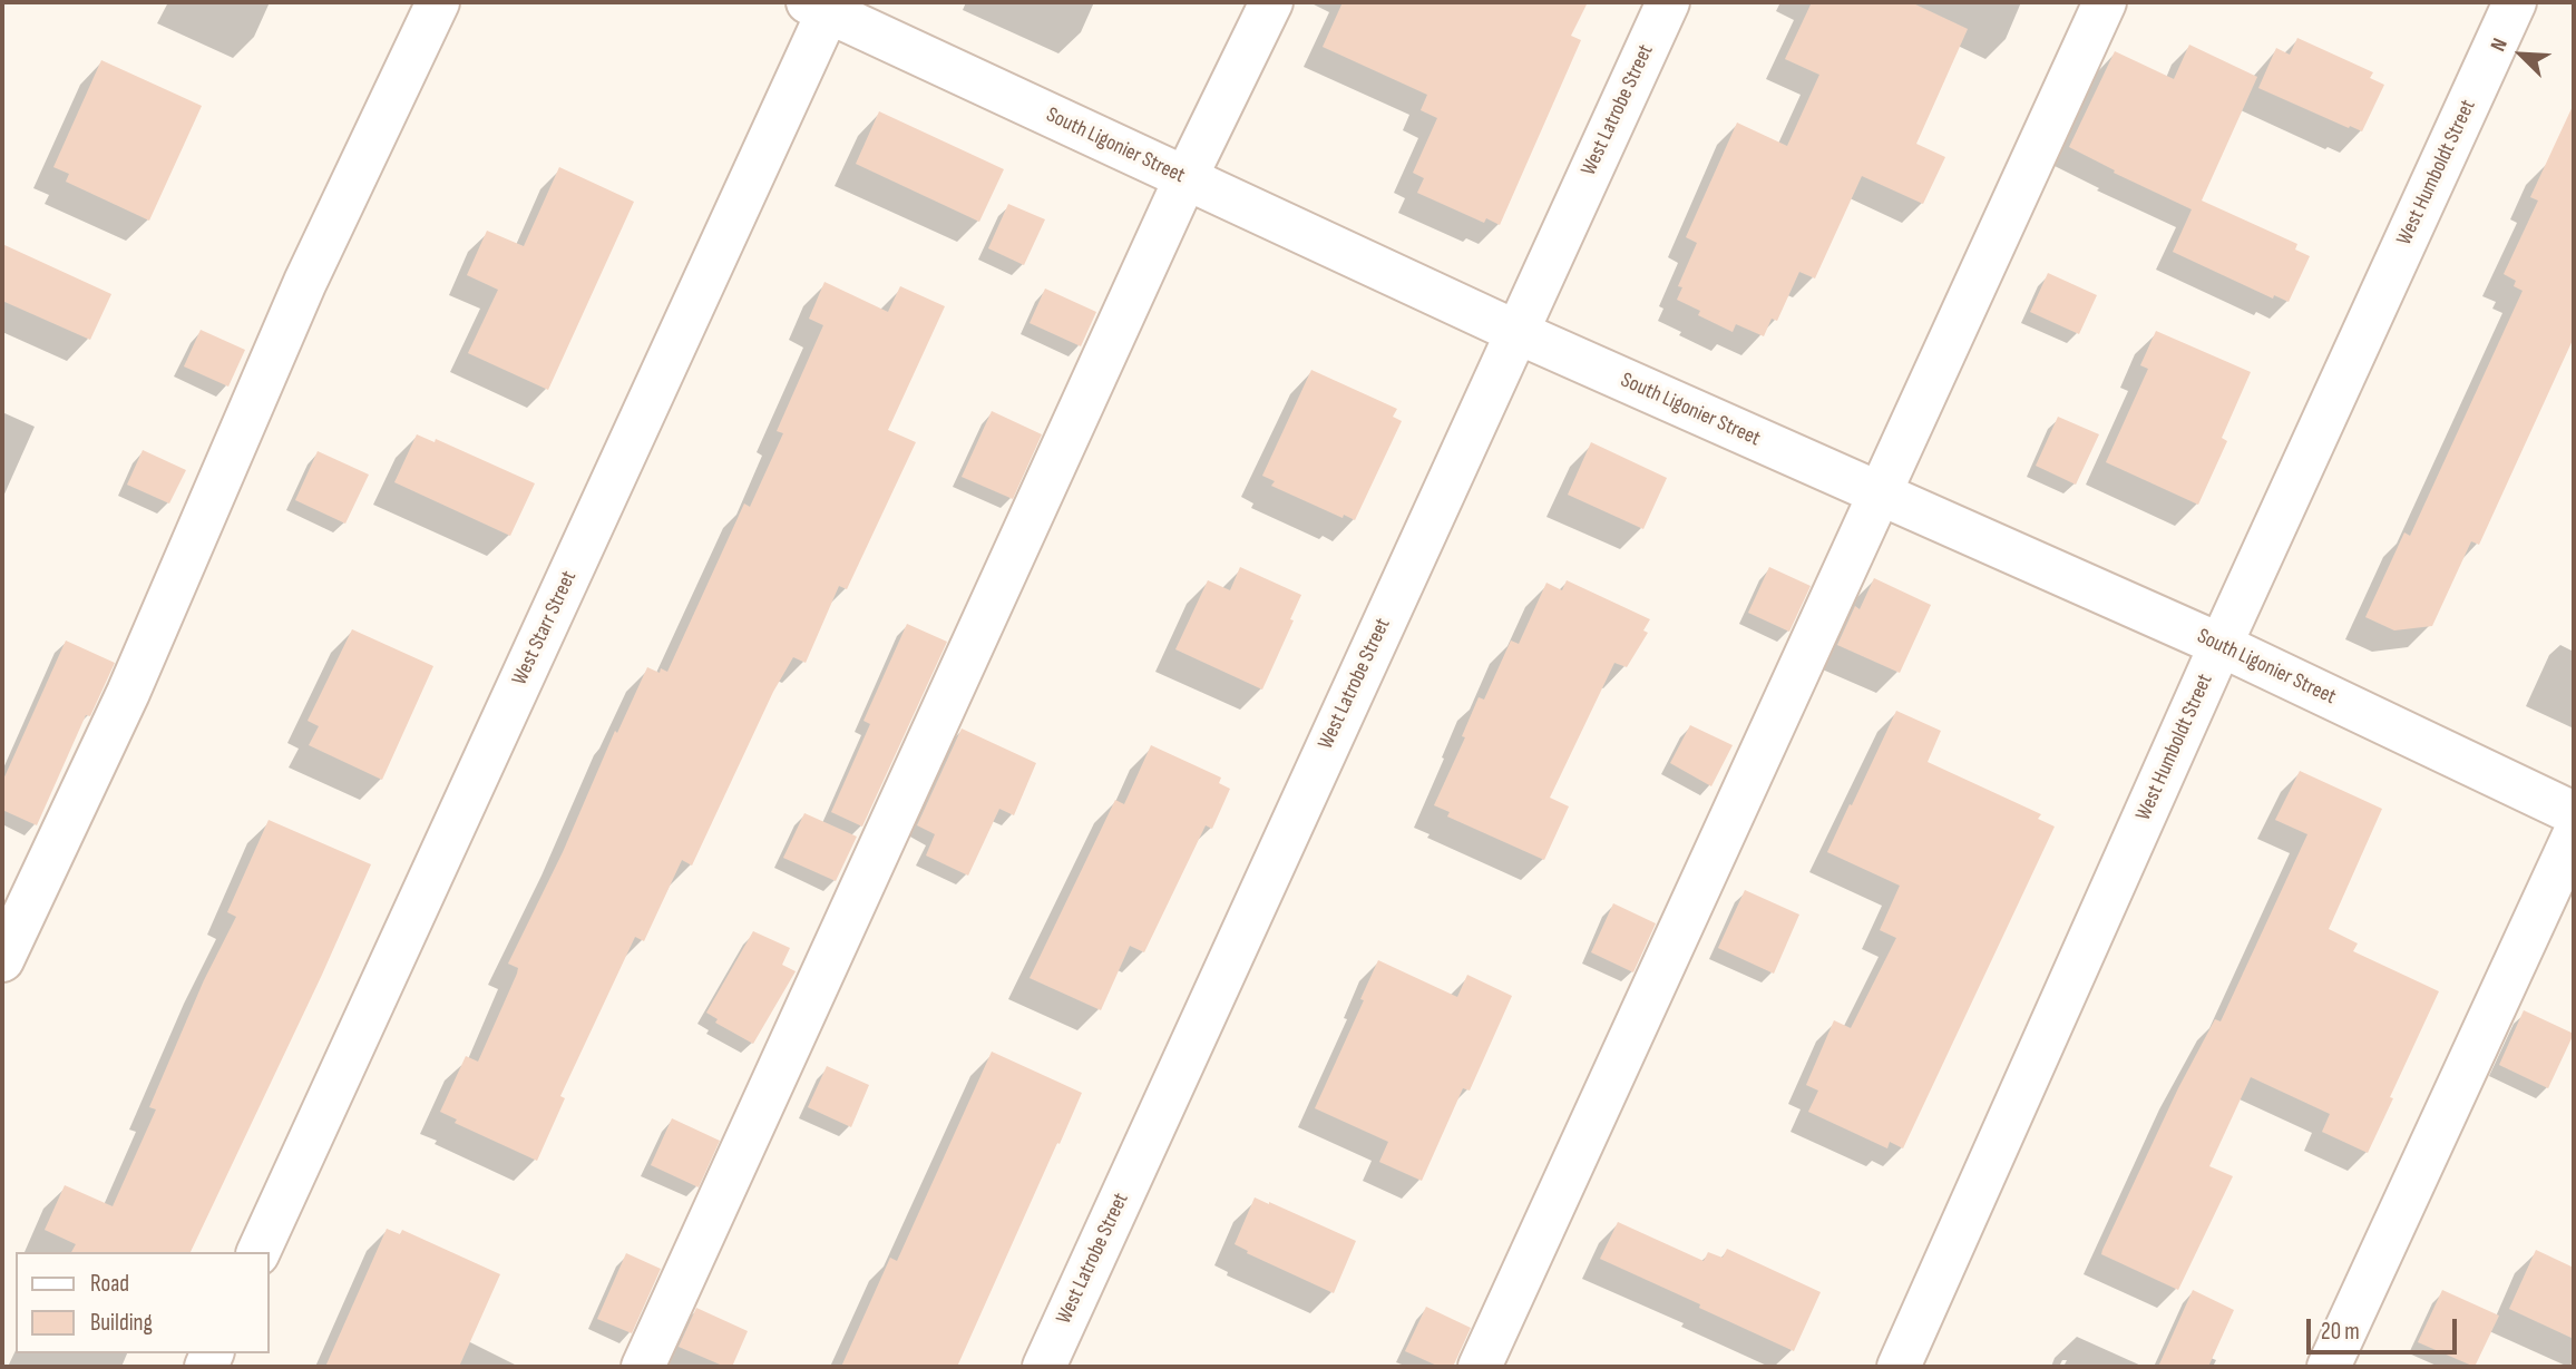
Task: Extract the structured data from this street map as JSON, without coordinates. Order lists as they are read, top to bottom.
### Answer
{
  "streets": {
    "street": [
      "West Latrobe Street",
      "South Ligonier Street",
      "West Humboldt Street",
      "West Starr Street"
    ]
  },
  "crossings": [
    ["West Latrobe Street", "South Ligonier Street"],
    ["South Ligonier Street", "West Humboldt Street"],
    ["South Ligonier Street", "West Starr Street"]
  ],
  "legend": ["Road", "Building"],
  "scale_bar": "20 m",
  "north": "top left"
}
